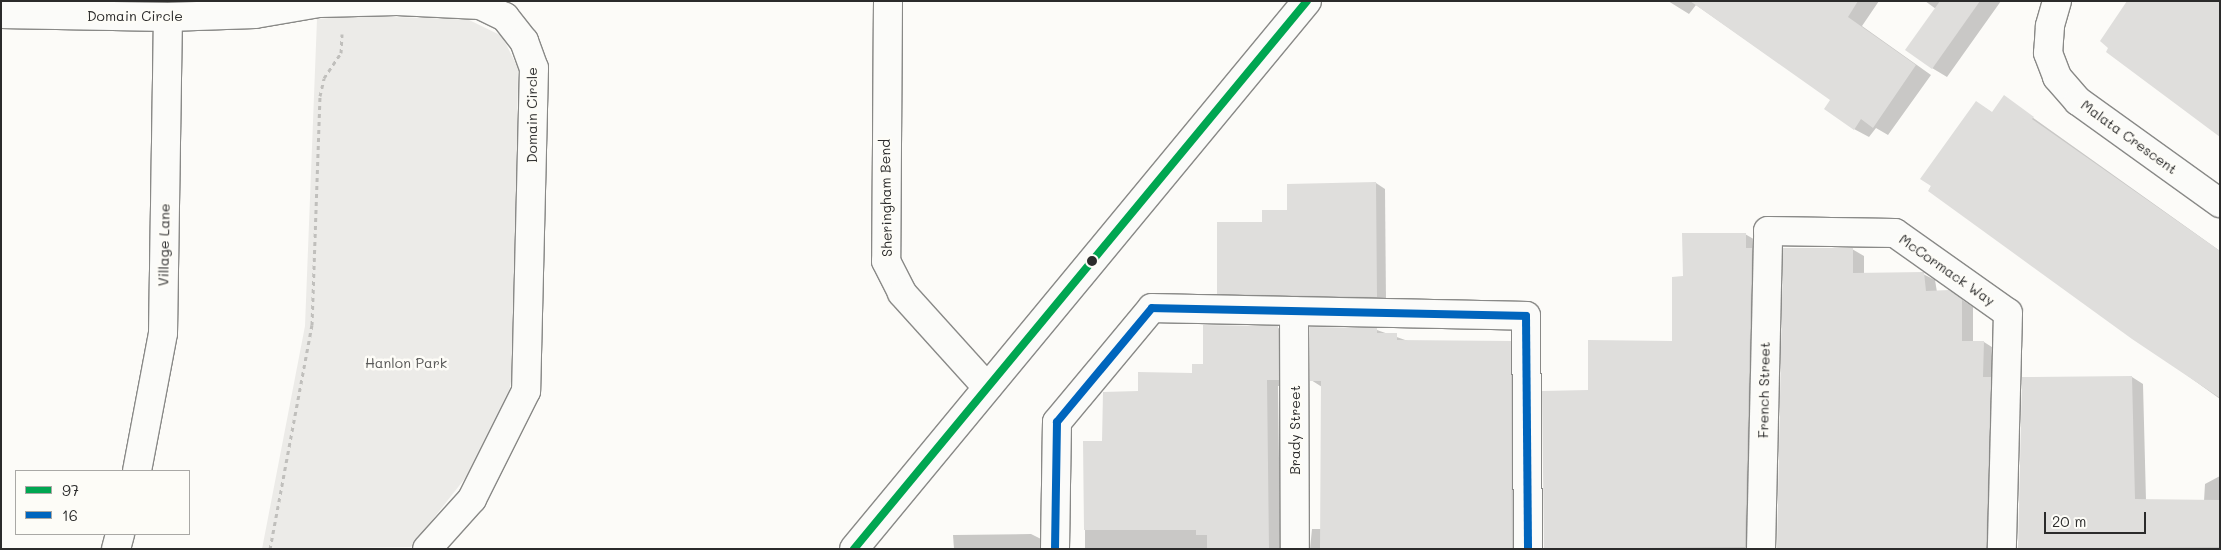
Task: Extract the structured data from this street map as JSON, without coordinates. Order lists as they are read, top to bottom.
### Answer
{
  "streets": {
    "street": [
      "Domain Circle",
      "Malata Crescent",
      "Sheringham Bend",
      "Village Lane",
      "McCormack Way",
      "French Street",
      "Brady Street"
    ]
  },
  "crossings": [
    ["Domain Circle", "Village Lane"],
    ["McCormack Way", "French Street"]
  ],
  "parks": ["Hanlon Park"],
  "lines": ["transit line 97", "transit line 16"],
  "legend": ["97", "16"],
  "scale_bar": "20 m"
}
